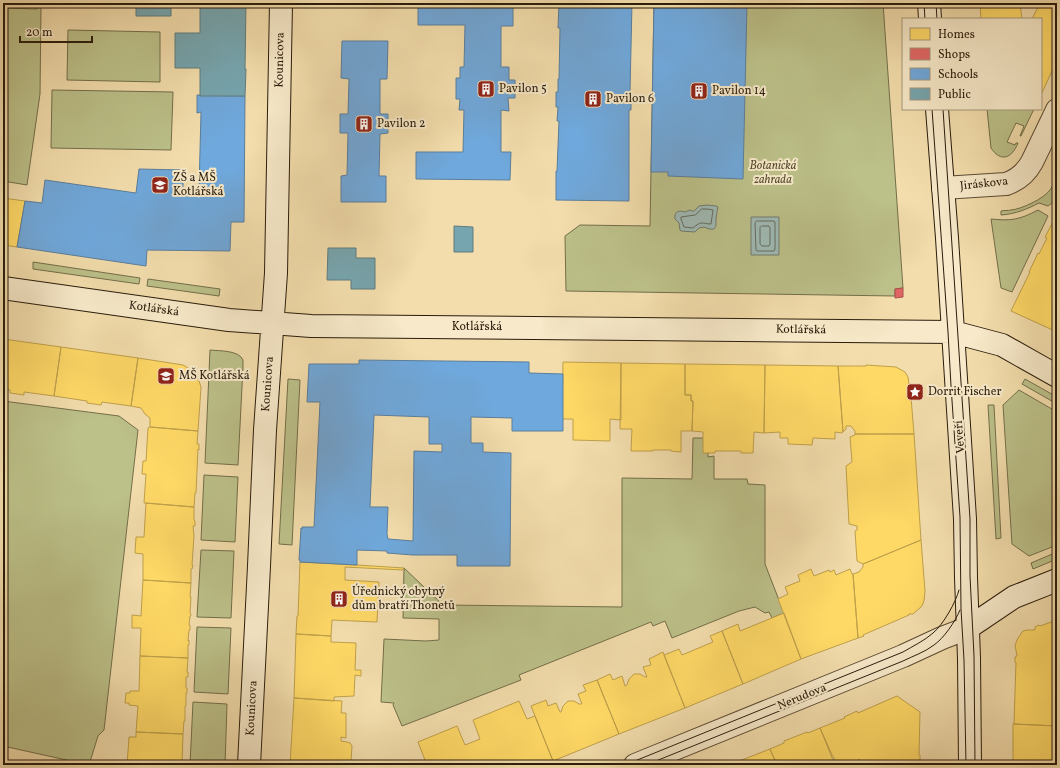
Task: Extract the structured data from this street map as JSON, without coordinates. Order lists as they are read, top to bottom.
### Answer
{
  "streets": {
    "main road": [
      "Kounicova",
      "Jiráskova",
      "Kotlářská",
      "Veveří",
      "Nerudova"
    ]
  },
  "crossings": [
    ["Kounicova", "Kotlářská"],
    ["Jiráskova", "Veveří"],
    ["Kotlářská", "Veveří"],
    ["Veveří", "Nerudova"]
  ],
  "parks": ["Botanická zahrada"],
  "places": {
    "building": [
      "Pavilon 5",
      "Pavilon 14",
      "Pavilon 6",
      "Pavilon 2",
      "Úřednický obytný dům bratří Thonetů"
    ],
    "school or university": ["ZŠ a MŠ Kotlářská", "MŠ Kotlářská"],
    "place": ["Dorrit Fischer"]
  },
  "legend": [
    "Homes",
    "Shops",
    "Schools",
    "Public"
  ],
  "scale_bar": "20 m"
}
